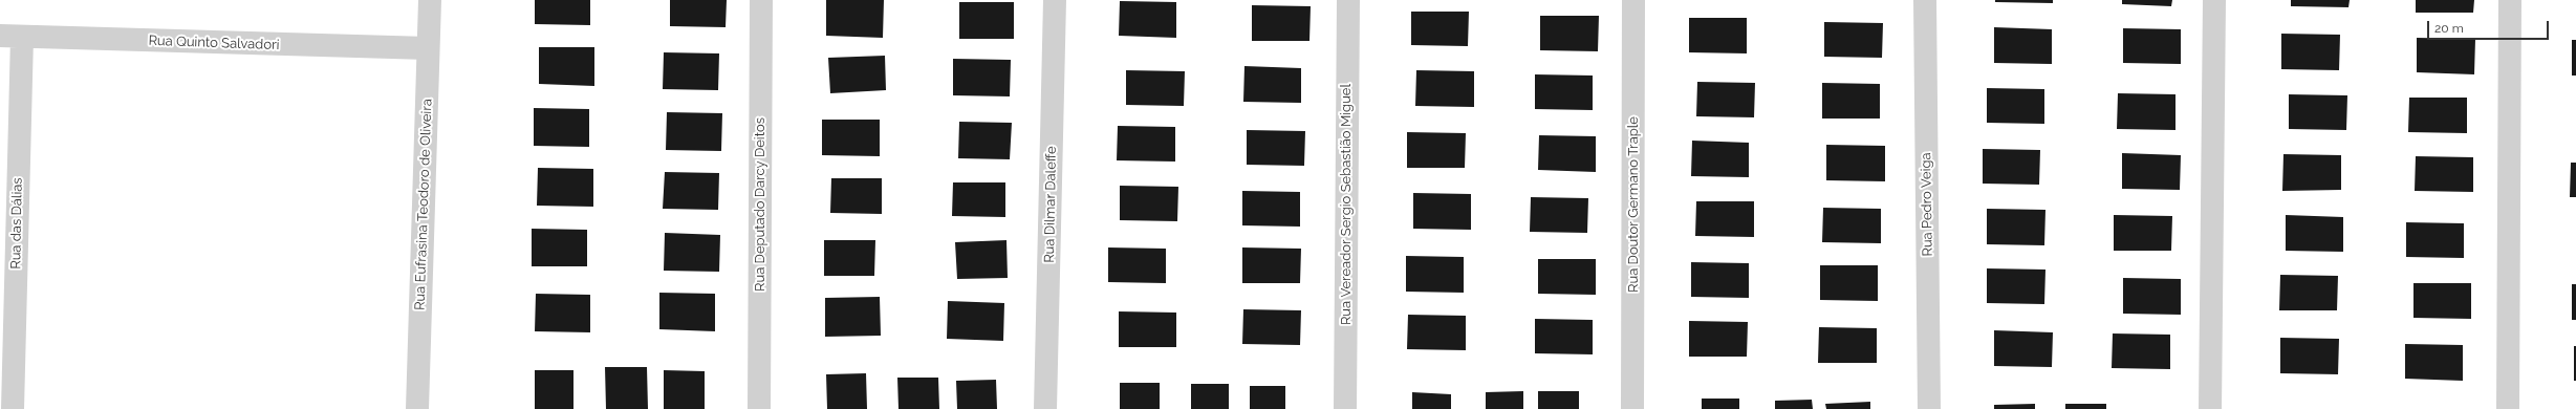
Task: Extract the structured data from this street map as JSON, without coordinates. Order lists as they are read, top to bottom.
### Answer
{
  "streets": {
    "street": [
      "Rua Quinto Salvadori",
      "Rua Eufrasina Teodoro de Oliveira",
      "Rua Deputado Darcy Deitos",
      "Rua Dilmar Daleffe",
      "Rua Vereador Sergio Sebastião Miguel",
      "Rua Doutor Germano Traple",
      "Rua Pedro Veiga",
      "Rua das Dálias"
    ]
  },
  "crossings": [
    ["Rua Quinto Salvadori", "Rua Eufrasina Teodoro de Oliveira"],
    ["Rua Quinto Salvadori", "Rua das Dálias"]
  ],
  "scale_bar": "20 m"
}
